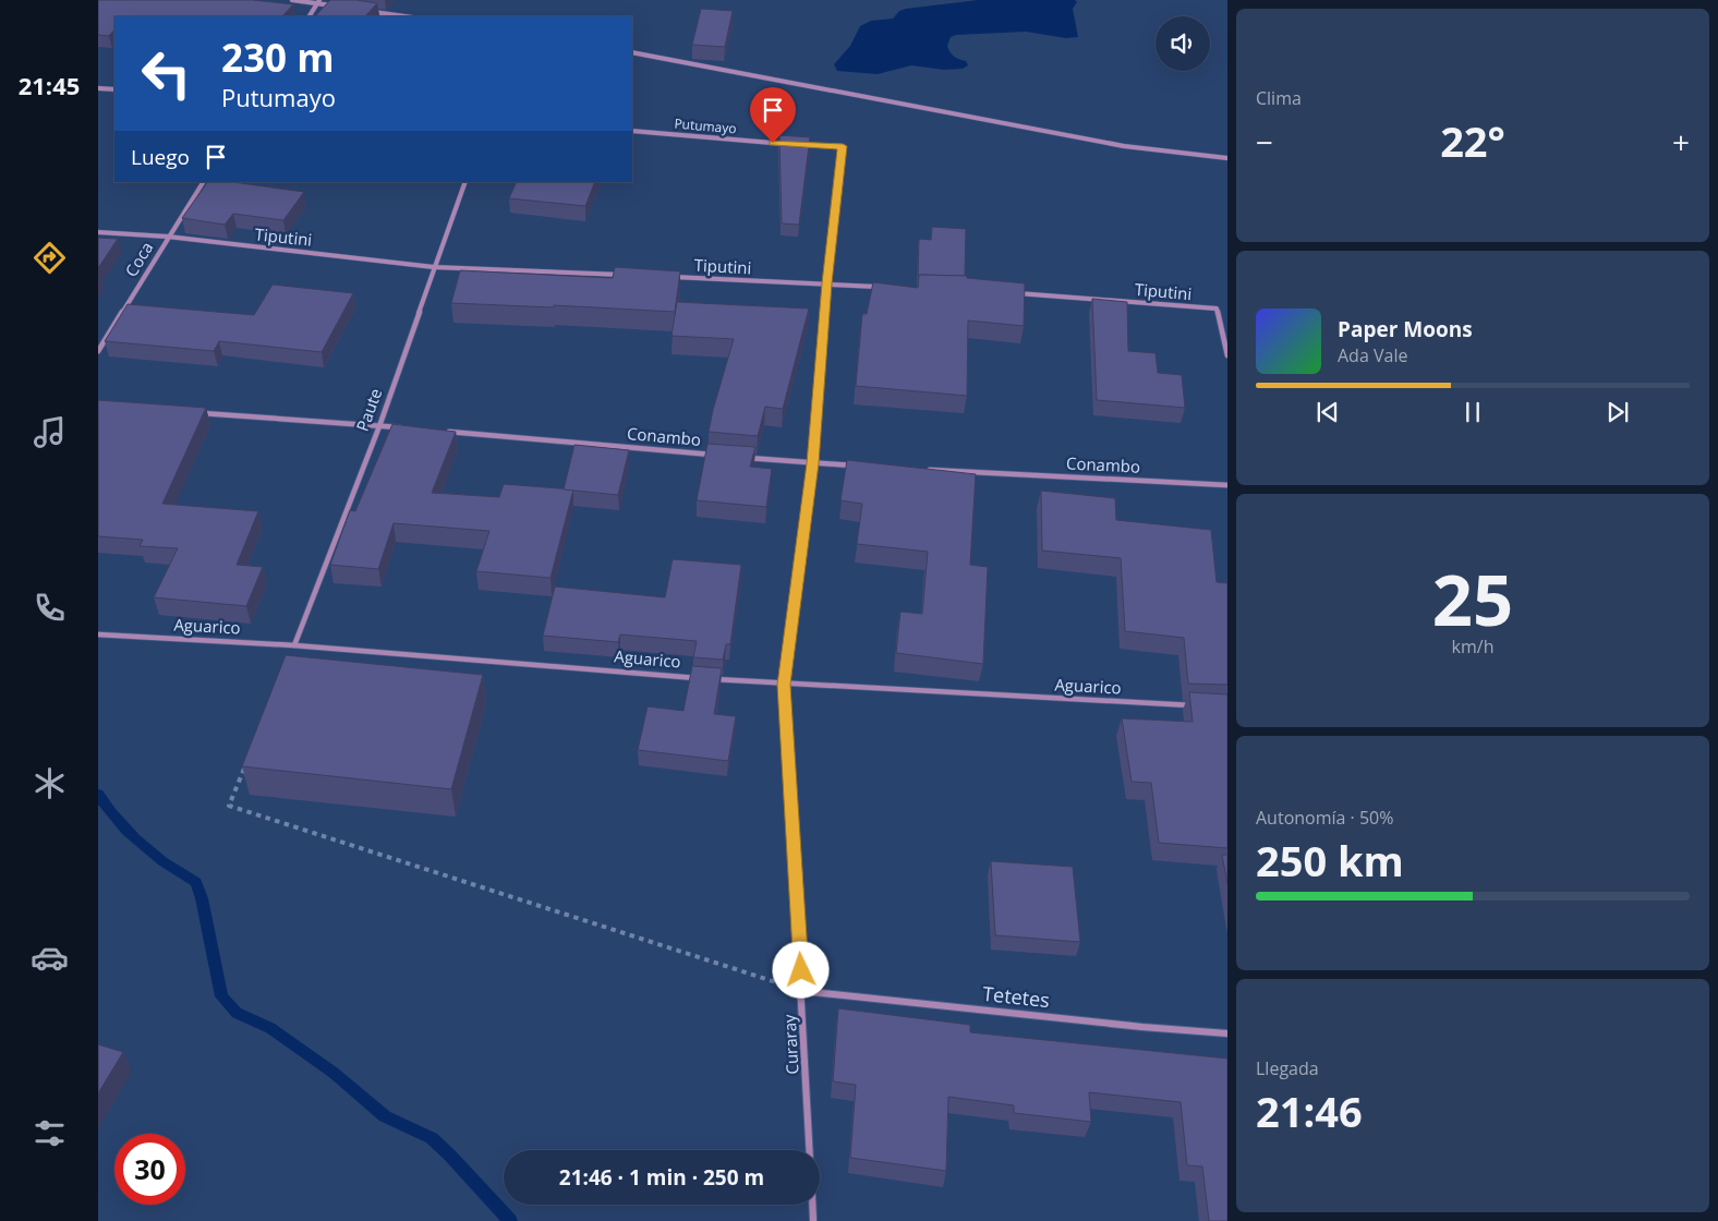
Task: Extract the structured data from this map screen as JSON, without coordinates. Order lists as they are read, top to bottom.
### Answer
{
  "streets": {
    "street": [
      "Putumayo",
      "Tiputini",
      "Coca",
      "Paute",
      "Conambo",
      "Aguarico",
      "Tetetes",
      "Curaray"
    ]
  },
  "crossings": [
    ["Putumayo", "Curaray"],
    ["Tiputini", "Coca"],
    ["Tiputini", "Paute"],
    ["Tiputini", "Curaray"],
    ["Paute", "Aguarico"],
    ["Aguarico", "Curaray"],
    ["Tetetes", "Curaray"]
  ],
  "page": {
    "tabs": "21:45",
    "tile": [
      "Clima",
      ["25", "km/h"],
      ["Autonomía · 50%", "250 km"],
      ["Llegada", "21:46"]
    ],
    "turn": ["230 m", "Putumayo"],
    "heat": ["−", "22°", "+"],
    "then": "Luego",
    "song": ["Paper Moons", "Ada Vale"],
    "limit": "30",
    "trip": "21:46 · 1 min · 250 m"
  }
}
